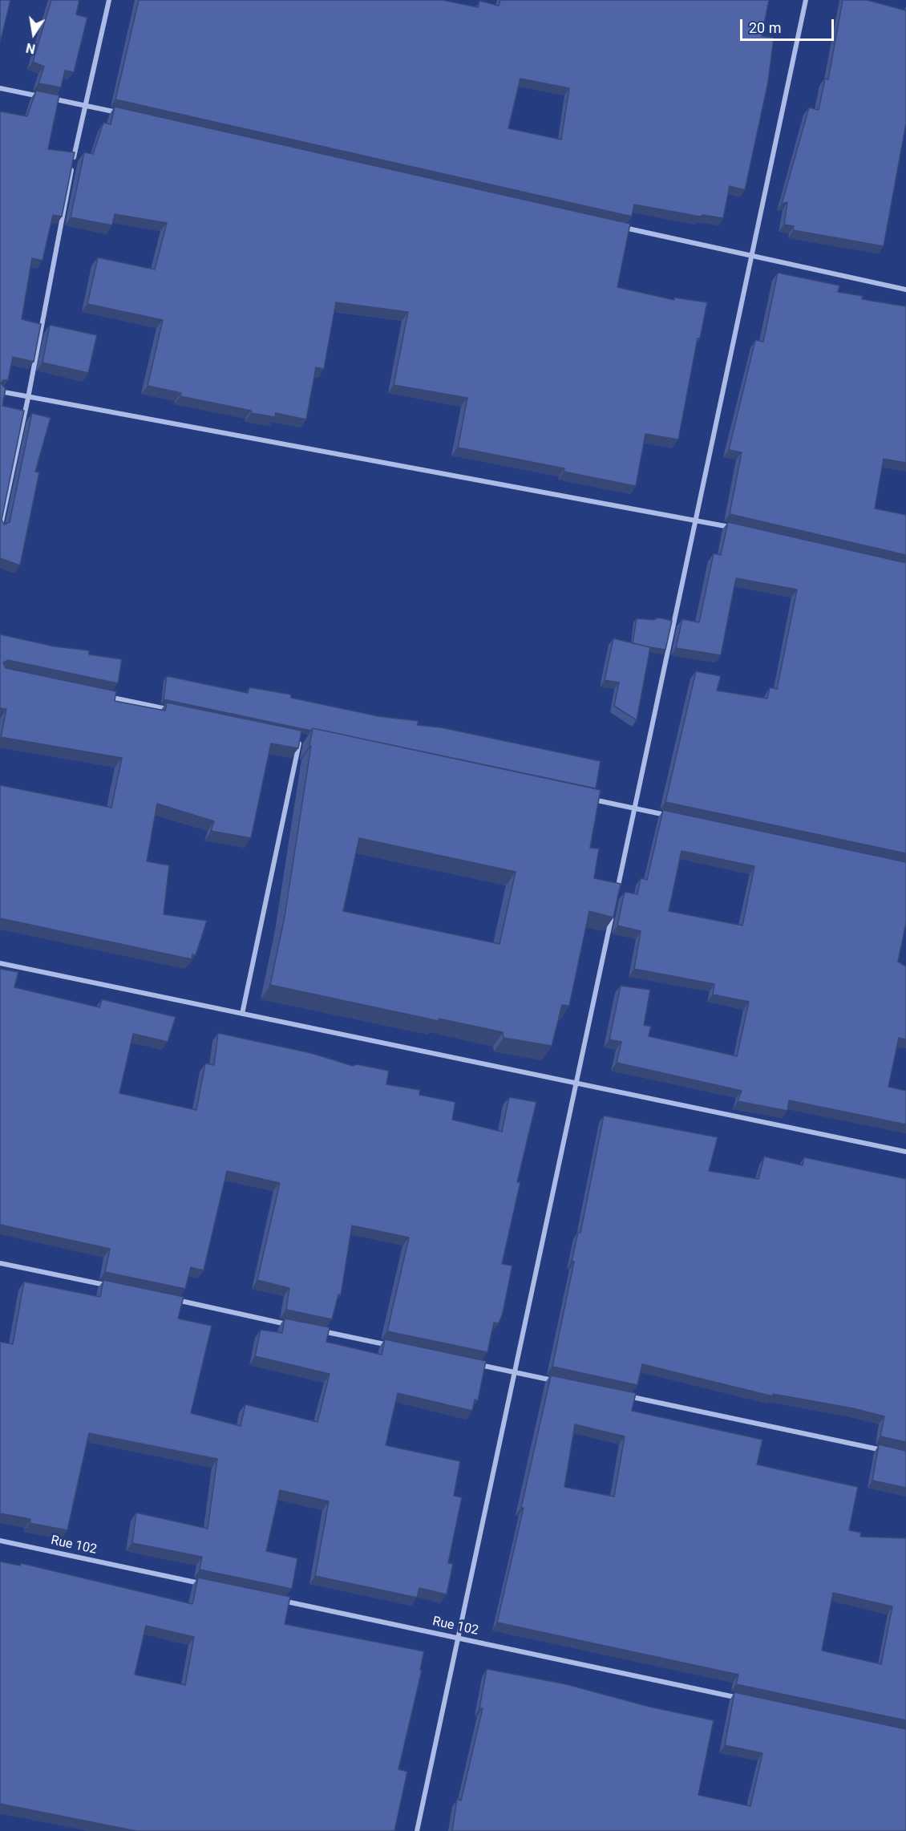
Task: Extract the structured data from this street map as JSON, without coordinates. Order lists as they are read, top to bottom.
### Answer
{
  "streets": {
    "street": ["Rue 102"]
  },
  "scale_bar": "20 m",
  "north": "bottom"
}
